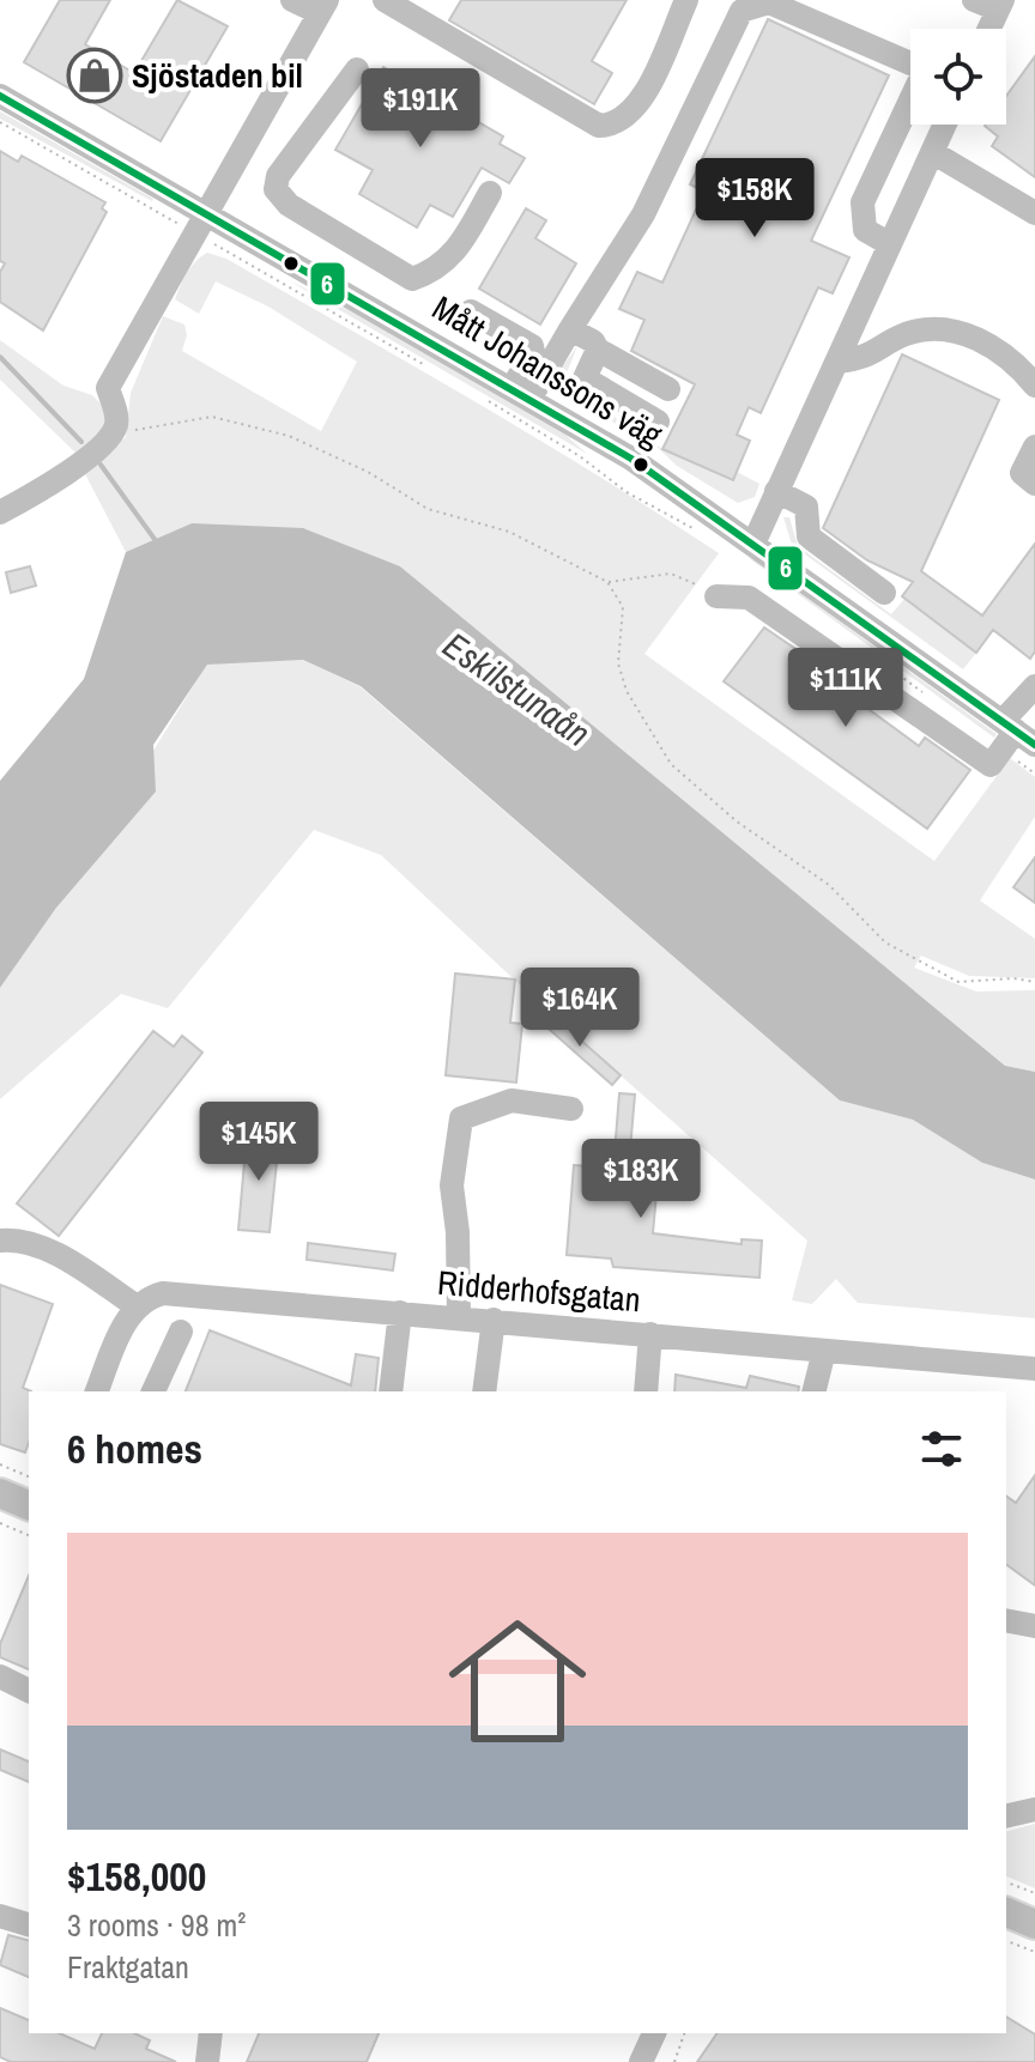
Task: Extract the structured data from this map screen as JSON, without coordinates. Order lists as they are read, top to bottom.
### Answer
{
  "streets": {
    "street": ["Mått Johanssons väg", "Ridderhofsgatan"]
  },
  "water": ["Eskilstunaån"],
  "places": {
    "shop": ["Sjöstaden bil"]
  },
  "lines": ["transit line 6"],
  "page": {
    "price": [
      "$191K",
      "$158K",
      "$111K",
      "$164K",
      "$145K",
      "$183K"
    ],
    "heading": "6 homes",
    "list": [
      {
        "name": "$158,000",
        "note": "3 rooms · 98 m² · Fraktgatan"
      }
    ]
  }
}
